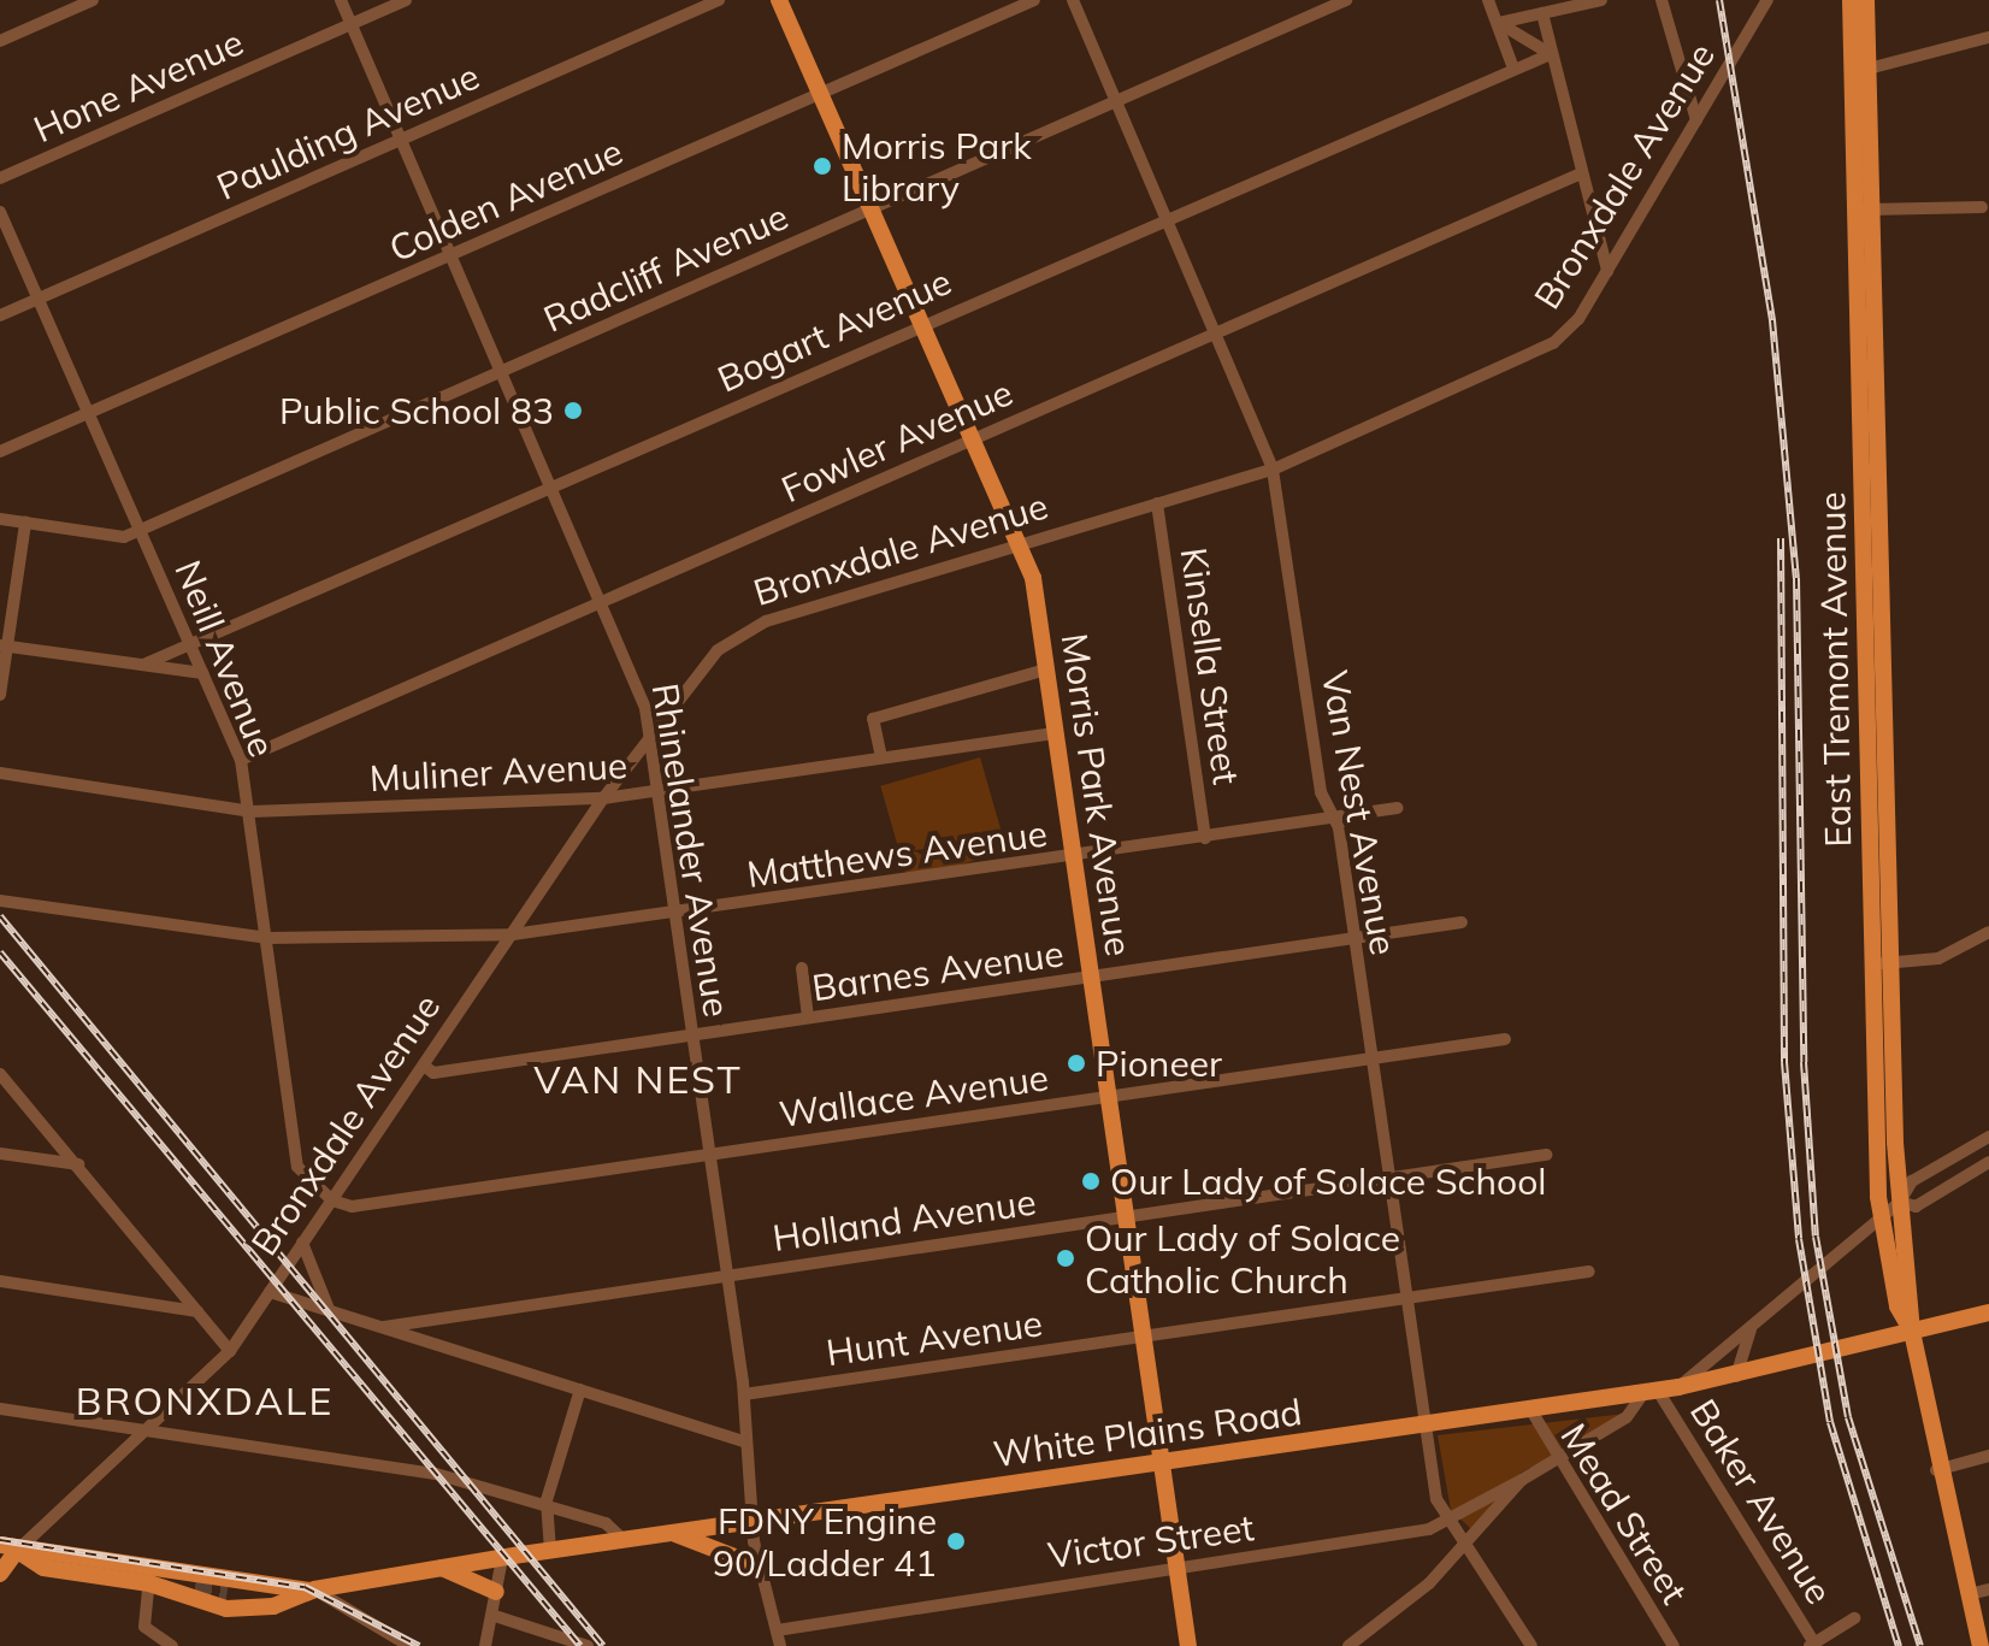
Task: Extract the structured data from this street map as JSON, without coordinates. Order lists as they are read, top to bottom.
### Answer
{
  "streets": {
    "main road": [
      "Bronxdale Avenue",
      "East Tremont Avenue",
      "Morris Park Avenue",
      "White Plains Road"
    ],
    "street": [
      "Hone Avenue",
      "Paulding Avenue",
      "Colden Avenue",
      "Radcliff Avenue",
      "Bogart Avenue",
      "Fowler Avenue",
      "Neill Avenue",
      "Kinsella Street",
      "Muliner Avenue",
      "Van Nest Avenue",
      "Rhinelander Avenue",
      "Matthews Avenue",
      "Barnes Avenue",
      "Wallace Avenue",
      "Holland Avenue",
      "Hunt Avenue",
      "Baker Avenue",
      "Mead Street",
      "Victor Street"
    ]
  },
  "crossings": [
    ["Hone Avenue", "Rhinelander Avenue"],
    ["Paulding Avenue", "Neill Avenue"],
    ["Paulding Avenue", "Rhinelander Avenue"],
    ["Bronxdale Avenue", "Neill Avenue"],
    ["Bronxdale Avenue", "Kinsella Street"],
    ["Bronxdale Avenue", "Muliner Avenue"],
    ["Bronxdale Avenue", "Morris Park Avenue"],
    ["Bronxdale Avenue", "Van Nest Avenue"],
    ["Bronxdale Avenue", "Rhinelander Avenue"],
    ["Bronxdale Avenue", "Matthews Avenue"],
    ["Bronxdale Avenue", "Barnes Avenue"],
    ["Bronxdale Avenue", "Wallace Avenue"],
    ["Bronxdale Avenue", "White Plains Road"],
    ["Colden Avenue", "Neill Avenue"],
    ["Colden Avenue", "Morris Park Avenue"],
    ["Colden Avenue", "Rhinelander Avenue"],
    ["Radcliff Avenue", "Neill Avenue"],
    ["Radcliff Avenue", "Morris Park Avenue"],
    ["Radcliff Avenue", "Van Nest Avenue"],
    ["Radcliff Avenue", "Rhinelander Avenue"],
    ["Bogart Avenue", "Neill Avenue"],
    ["Bogart Avenue", "Morris Park Avenue"],
    ["Bogart Avenue", "Van Nest Avenue"],
    ["Bogart Avenue", "Rhinelander Avenue"],
    ["Fowler Avenue", "Neill Avenue"],
    ["Fowler Avenue", "Morris Park Avenue"],
    ["Fowler Avenue", "Van Nest Avenue"],
    ["Fowler Avenue", "Rhinelander Avenue"],
    ["Neill Avenue", "Muliner Avenue"],
    ["Neill Avenue", "Matthews Avenue"],
    ["Neill Avenue", "Wallace Avenue"],
    ["Kinsella Street", "Matthews Avenue"],
    ["East Tremont Avenue", "White Plains Road"],
    ["Muliner Avenue", "Morris Park Avenue"],
    ["Muliner Avenue", "Rhinelander Avenue"],
    ["Morris Park Avenue", "Matthews Avenue"],
    ["Morris Park Avenue", "Barnes Avenue"],
    ["Morris Park Avenue", "Wallace Avenue"],
    ["Morris Park Avenue", "Holland Avenue"],
    ["Morris Park Avenue", "Hunt Avenue"],
    ["Morris Park Avenue", "White Plains Road"],
    ["Morris Park Avenue", "Victor Street"],
    ["Van Nest Avenue", "Matthews Avenue"],
    ["Van Nest Avenue", "Barnes Avenue"],
    ["Van Nest Avenue", "Wallace Avenue"],
    ["Van Nest Avenue", "Holland Avenue"],
    ["Van Nest Avenue", "Hunt Avenue"],
    ["Van Nest Avenue", "White Plains Road"],
    ["Van Nest Avenue", "Victor Street"],
    ["Rhinelander Avenue", "Matthews Avenue"],
    ["Rhinelander Avenue", "Barnes Avenue"],
    ["Rhinelander Avenue", "Wallace Avenue"],
    ["Rhinelander Avenue", "Holland Avenue"],
    ["Rhinelander Avenue", "Hunt Avenue"],
    ["Rhinelander Avenue", "White Plains Road"],
    ["Rhinelander Avenue", "Victor Street"],
    ["White Plains Road", "Baker Avenue"],
    ["White Plains Road", "Mead Street"]
  ],
  "districts": ["VAN NEST", "BRONXDALE"],
  "places": [
    "Morris Park Library",
    "Public School 83",
    "Pioneer",
    "Our Lady of Solace School",
    "Our Lady of Solace Catholic Church",
    "FDNY Engine 90/Ladder 41"
  ]
}
